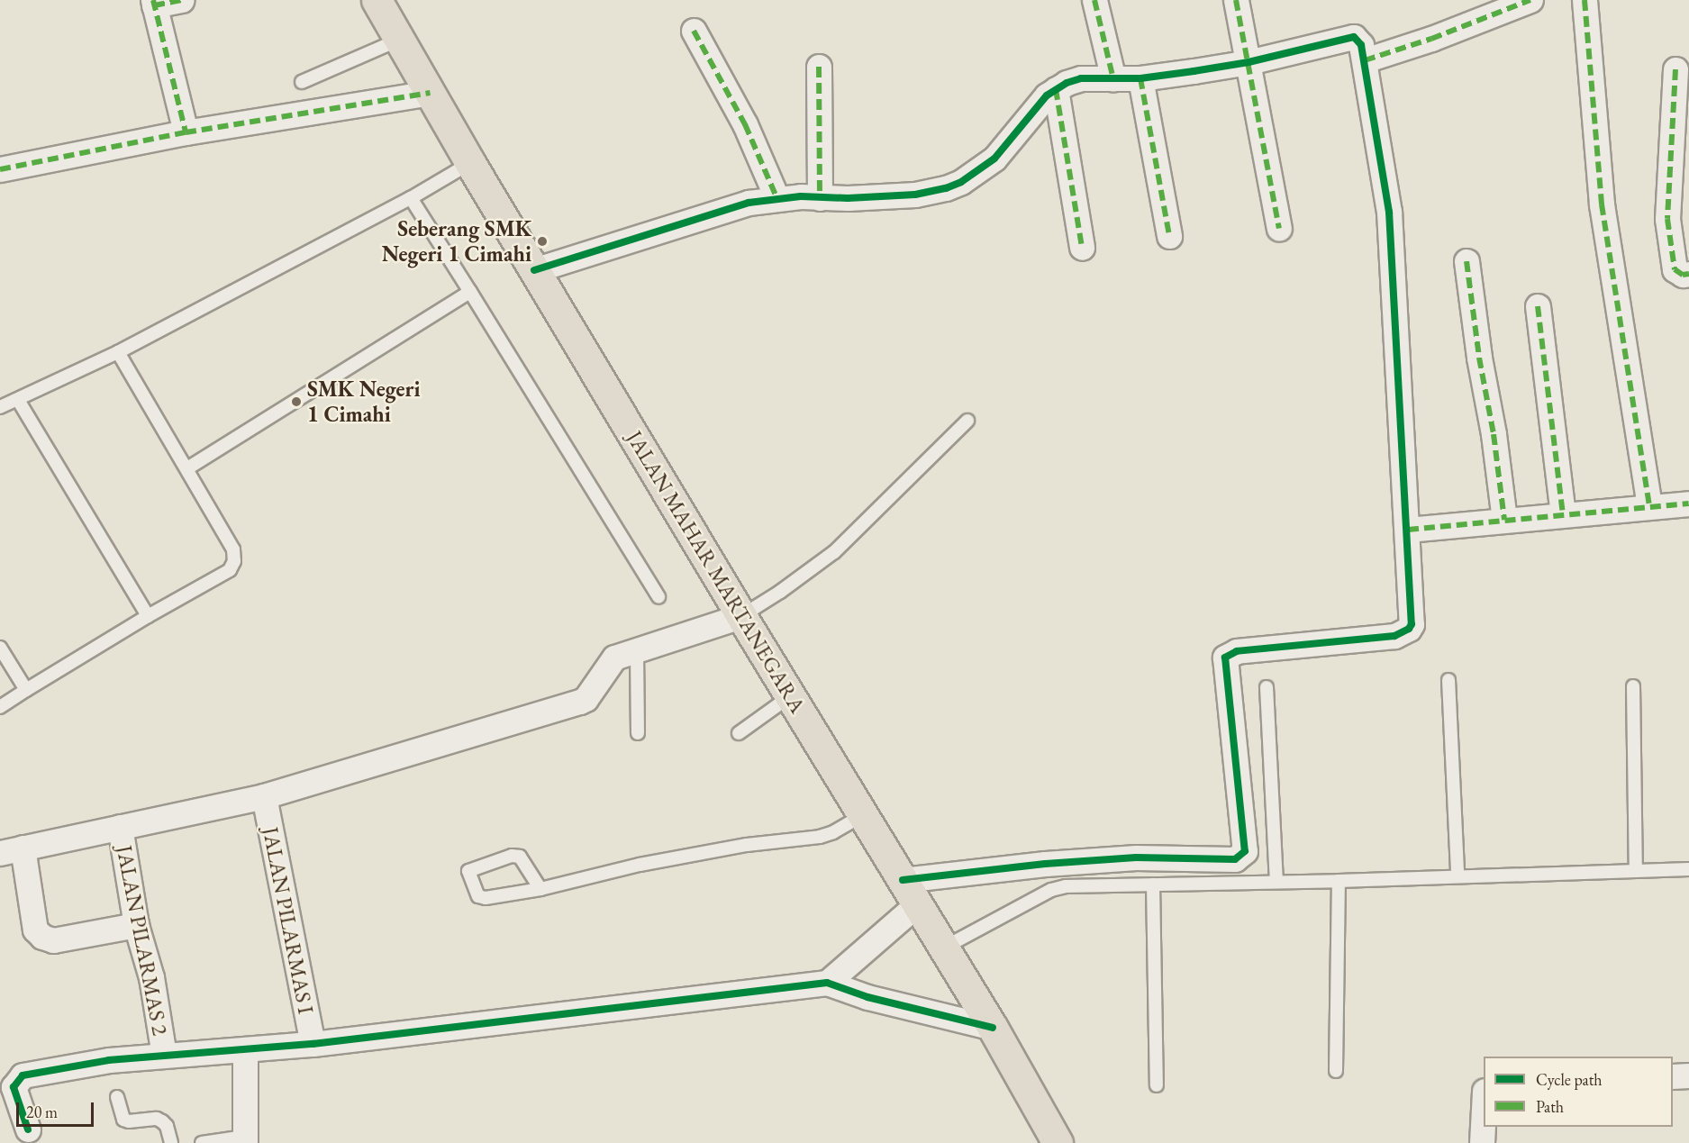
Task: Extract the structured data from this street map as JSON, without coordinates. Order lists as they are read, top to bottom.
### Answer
{
  "streets": {
    "main road": ["JALAN MAHAR MARTANEGARA"],
    "street": ["JALAN PILARMAS I", "JALAN PILARMAS 2"]
  },
  "places": ["Seberang SMK Negeri 1 Cimahi", "SMK Negeri 1 Cimahi"],
  "legend": ["Cycle path", "Path"],
  "scale_bar": "20 m"
}
